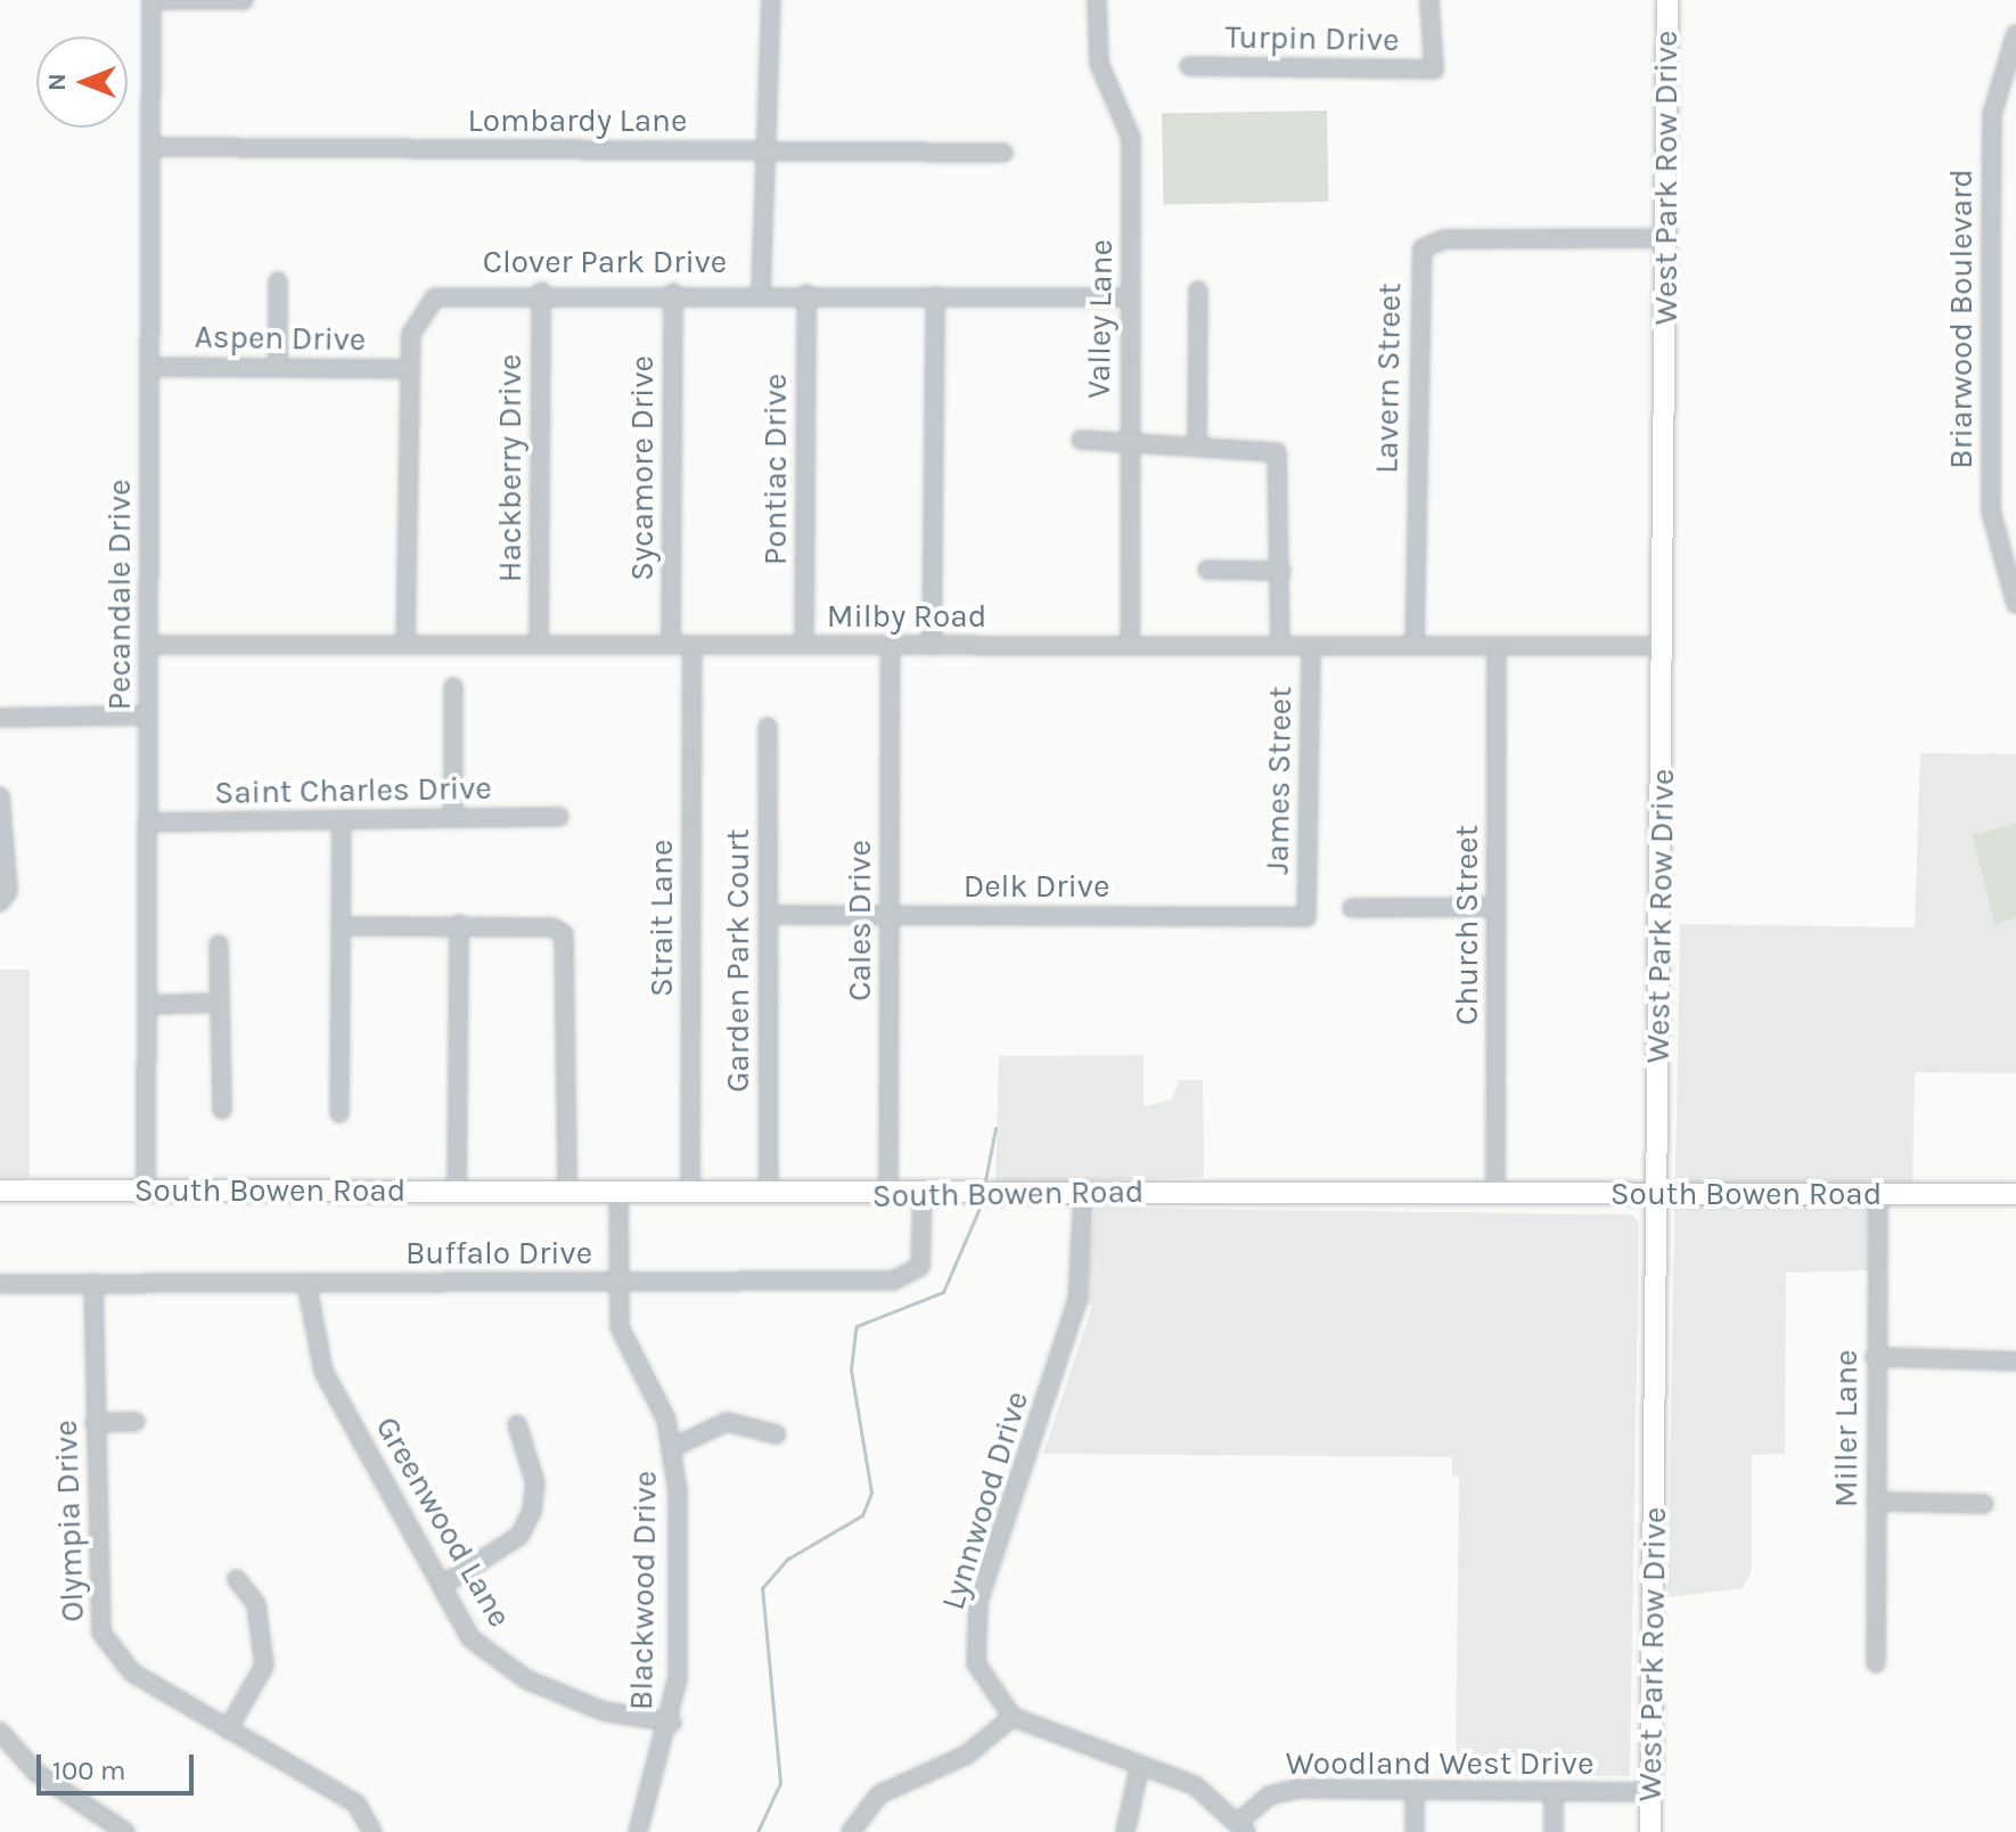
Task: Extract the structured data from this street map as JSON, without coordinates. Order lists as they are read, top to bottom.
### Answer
{
  "streets": {
    "main road": ["West Park Row Drive", "South Bowen Road"],
    "street": [
      "Turpin Drive",
      "Lombardy Lane",
      "Clover Park Drive",
      "Valley Lane",
      "Briarwood Boulevard",
      "Aspen Drive",
      "Lavern Street",
      "Hackberry Drive",
      "Sycamore Drive",
      "Pontiac Drive",
      "Pecandale Drive",
      "Milby Road",
      "James Street",
      "Saint Charles Drive",
      "Delk Drive",
      "Strait Lane",
      "Cales Drive",
      "Church Street",
      "Garden Park Court",
      "Buffalo Drive",
      "Miller Lane",
      "Lynnwood Drive",
      "Olympia Drive",
      "Greenwood Lane",
      "Blackwood Drive",
      "Woodland West Drive"
    ]
  },
  "crossings": [
    ["Lombardy Lane", "Pecandale Drive"],
    ["West Park Row Drive", "Lavern Street"],
    ["West Park Row Drive", "Milby Road"],
    ["West Park Row Drive", "South Bowen Road"],
    ["West Park Row Drive", "Woodland West Drive"],
    ["Clover Park Drive", "Valley Lane"],
    ["Clover Park Drive", "Aspen Drive"],
    ["Clover Park Drive", "Hackberry Drive"],
    ["Clover Park Drive", "Sycamore Drive"],
    ["Clover Park Drive", "Pontiac Drive"],
    ["Clover Park Drive", "Milby Road"],
    ["Valley Lane", "Milby Road"],
    ["Aspen Drive", "Pecandale Drive"],
    ["Lavern Street", "Milby Road"],
    ["Hackberry Drive", "Milby Road"],
    ["Sycamore Drive", "Milby Road"],
    ["Pontiac Drive", "Milby Road"],
    ["Pecandale Drive", "Milby Road"],
    ["Pecandale Drive", "Saint Charles Drive"],
    ["Pecandale Drive", "South Bowen Road"],
    ["Milby Road", "James Street"],
    ["Milby Road", "Strait Lane"],
    ["Milby Road", "Cales Drive"],
    ["James Street", "Delk Drive"],
    ["Delk Drive", "Cales Drive"],
    ["Delk Drive", "Garden Park Court"],
    ["Strait Lane", "South Bowen Road"],
    ["Cales Drive", "South Bowen Road"],
    ["Church Street", "South Bowen Road"],
    ["Garden Park Court", "South Bowen Road"],
    ["South Bowen Road", "Buffalo Drive"],
    ["South Bowen Road", "Miller Lane"],
    ["South Bowen Road", "Lynnwood Drive"],
    ["South Bowen Road", "Blackwood Drive"],
    ["Buffalo Drive", "Olympia Drive"],
    ["Buffalo Drive", "Greenwood Lane"],
    ["Buffalo Drive", "Blackwood Drive"],
    ["Greenwood Lane", "Blackwood Drive"]
  ],
  "scale_bar": "100 m",
  "north": "left"
}
